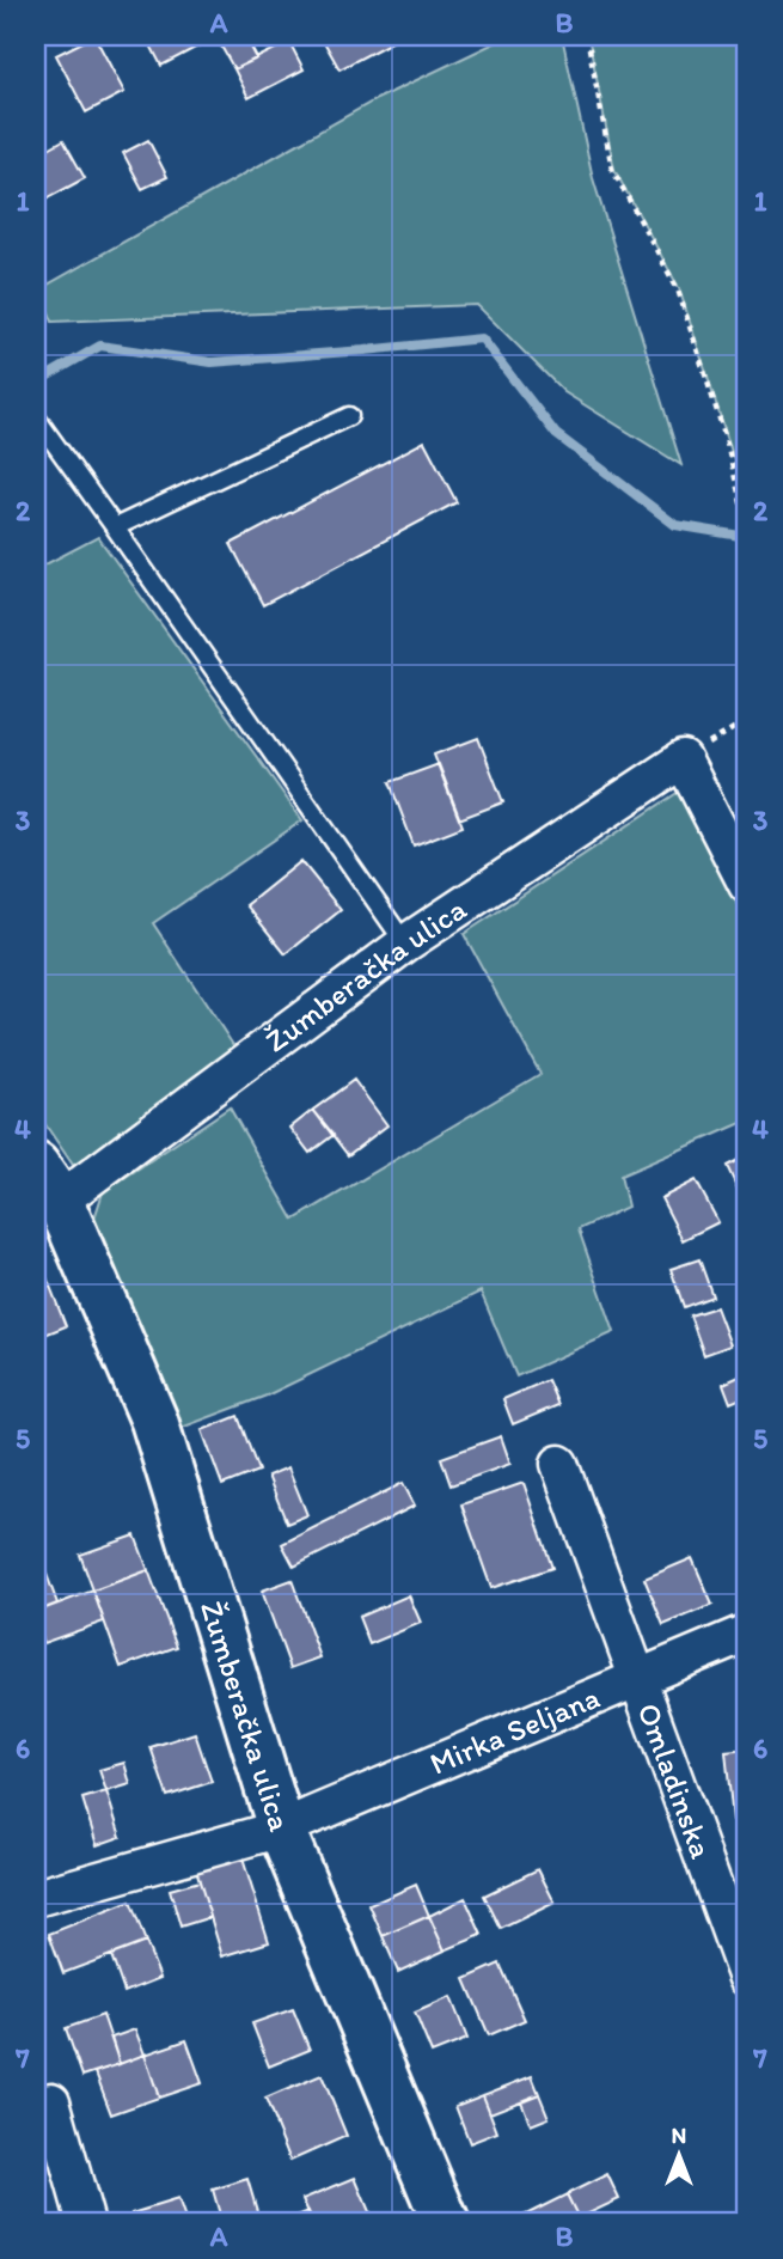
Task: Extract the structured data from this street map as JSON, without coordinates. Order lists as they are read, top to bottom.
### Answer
{
  "streets": {
    "main road": ["Žumberačka ulica"],
    "street": ["Mirka Seljana", "Omladinska"]
  },
  "crossings": [
    ["Žumberačka ulica", "Mirka Seljana"],
    ["Mirka Seljana", "Omladinska"]
  ],
  "north": "top",
  "grid": {
    "columns": ["A", "B"],
    "rows": [
      "1",
      "2",
      "3",
      "4",
      "5",
      "6",
      "7"
    ]
  }
}
